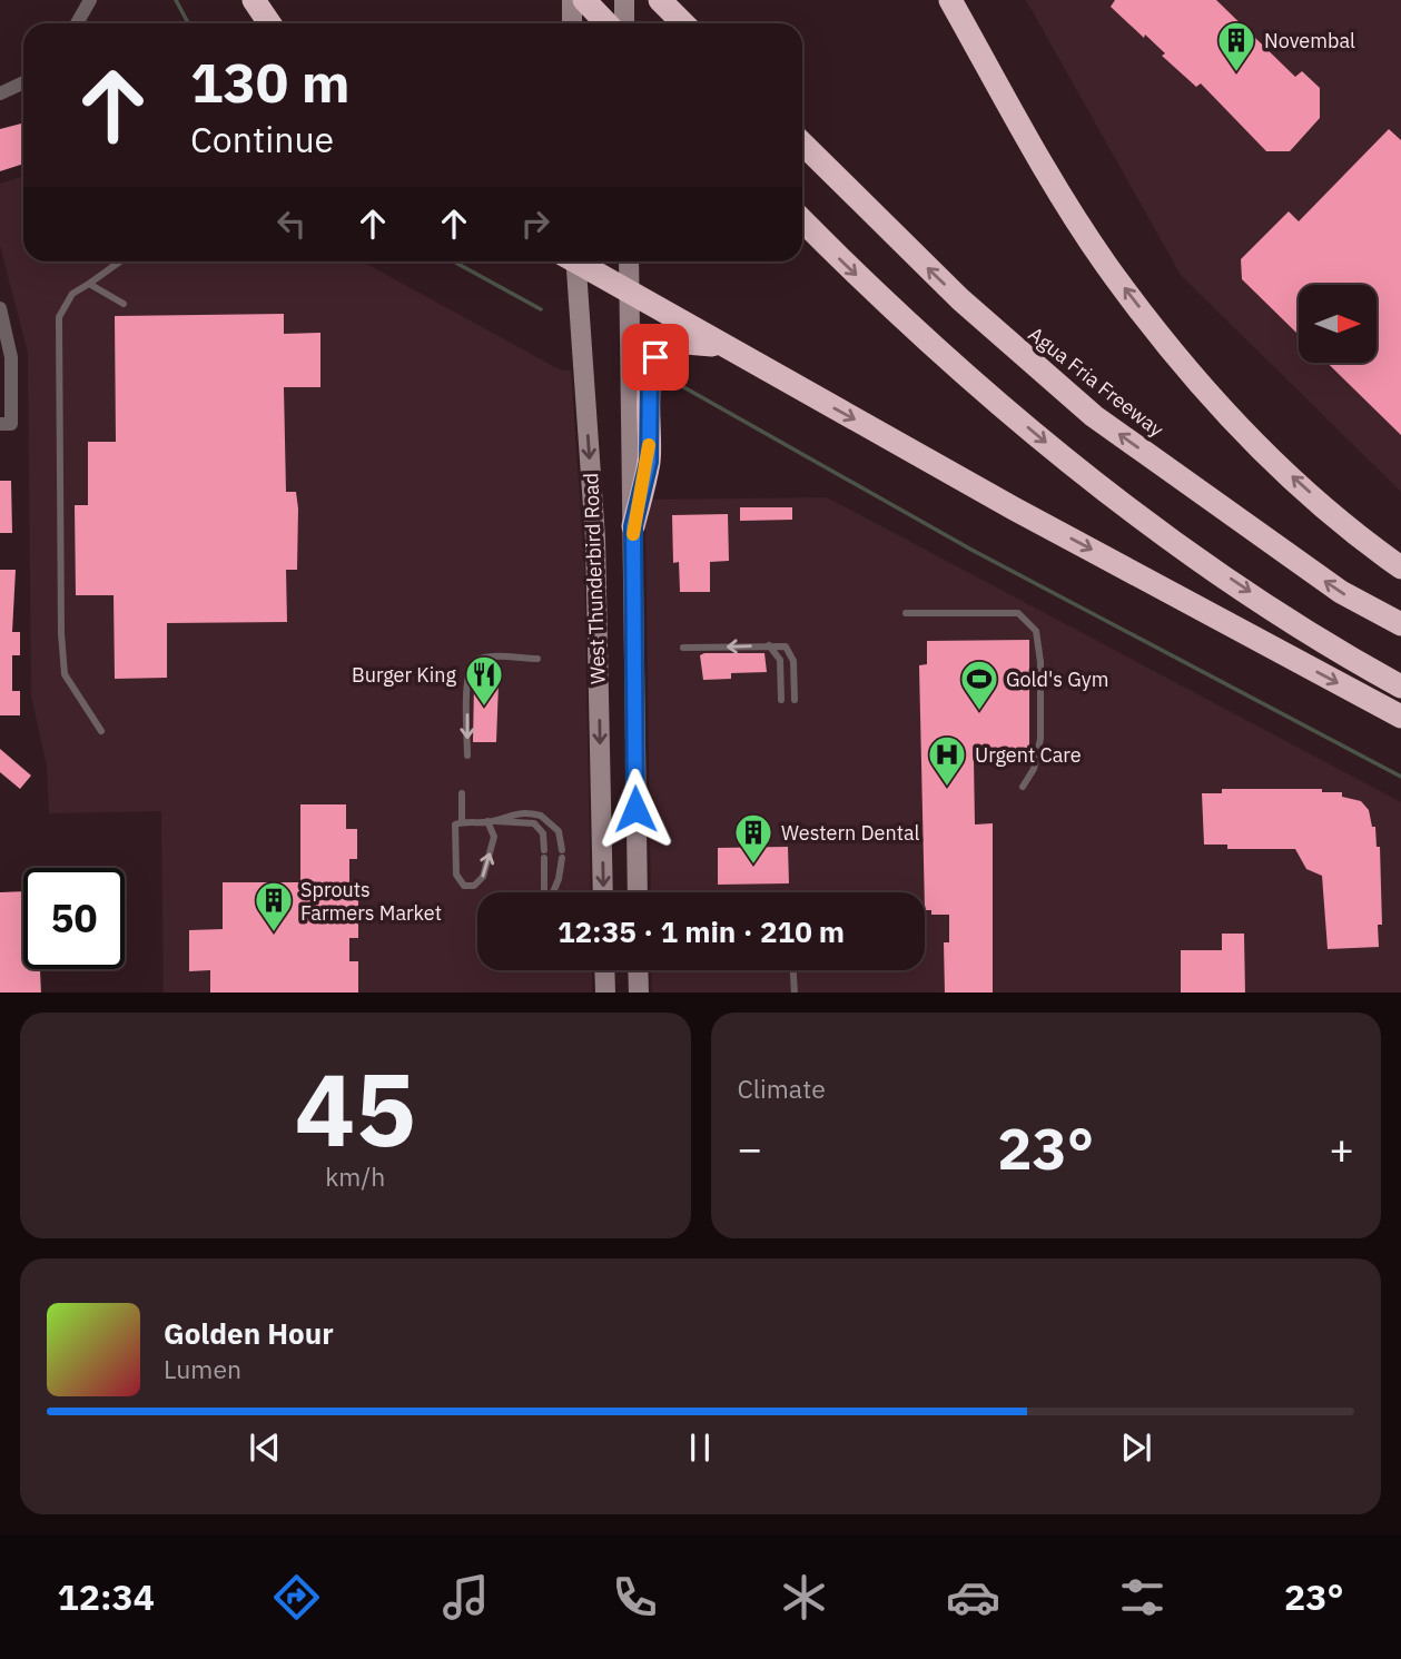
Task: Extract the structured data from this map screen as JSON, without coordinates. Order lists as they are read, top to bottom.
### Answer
{
  "streets": {
    "highway": ["Agua Fria Freeway"],
    "main road": ["West Thunderbird Road"]
  },
  "places": {
    "building": ["Novembal", "Western Dental", "Sprouts Farmers Market"],
    "restaurant": ["Burger King"],
    "sports": ["Gold's Gym"],
    "hospital": ["Urgent Care"]
  },
  "north": "right",
  "page": {
    "turn": ["130 m", "Continue"],
    "limit": "50",
    "trip": "12:35 · 1 min · 210 m",
    "tile": [
      ["45", "km/h"],
      "Climate"
    ],
    "heat": ["−", "23°", "+"],
    "song": ["Golden Hour", "Lumen"],
    "tabs": ["12:34", "23°"]
  }
}
